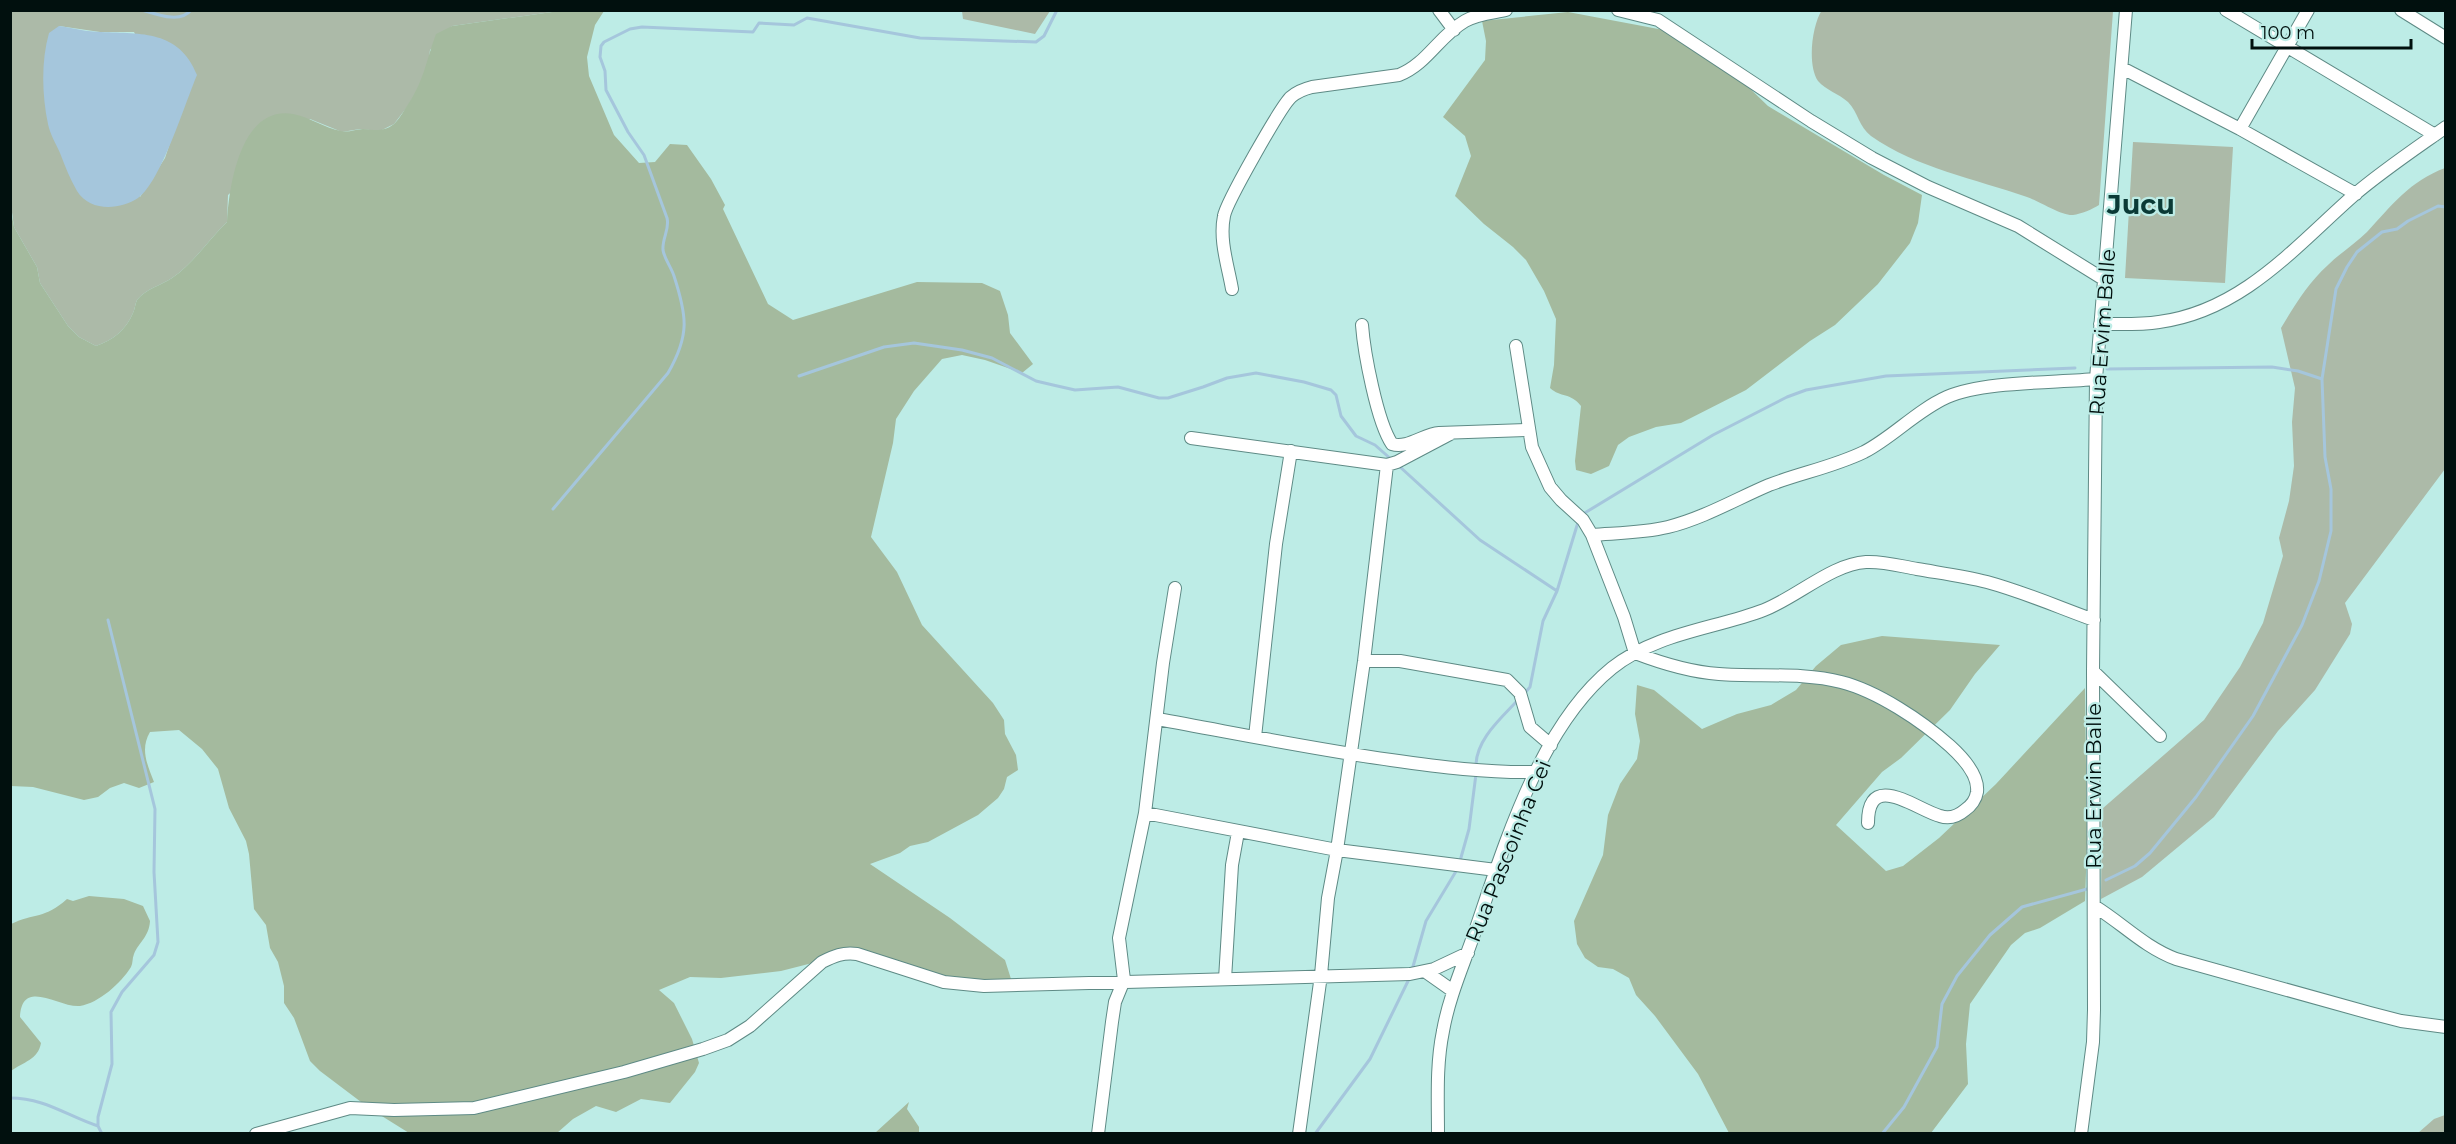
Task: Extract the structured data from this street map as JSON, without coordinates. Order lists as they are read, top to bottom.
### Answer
{
  "streets": {
    "street": ["Rua Ervim Balle", "Rua Erwin Balle", "Rua Pascoinha Cei"]
  },
  "crossings": [
    ["Rua Ervim Balle", "Rua Erwin Balle"],
    ["Rua Erwin Balle", "Rua Pascoinha Cei"]
  ],
  "districts": ["Jucu"],
  "scale_bar": "100 m"
}
